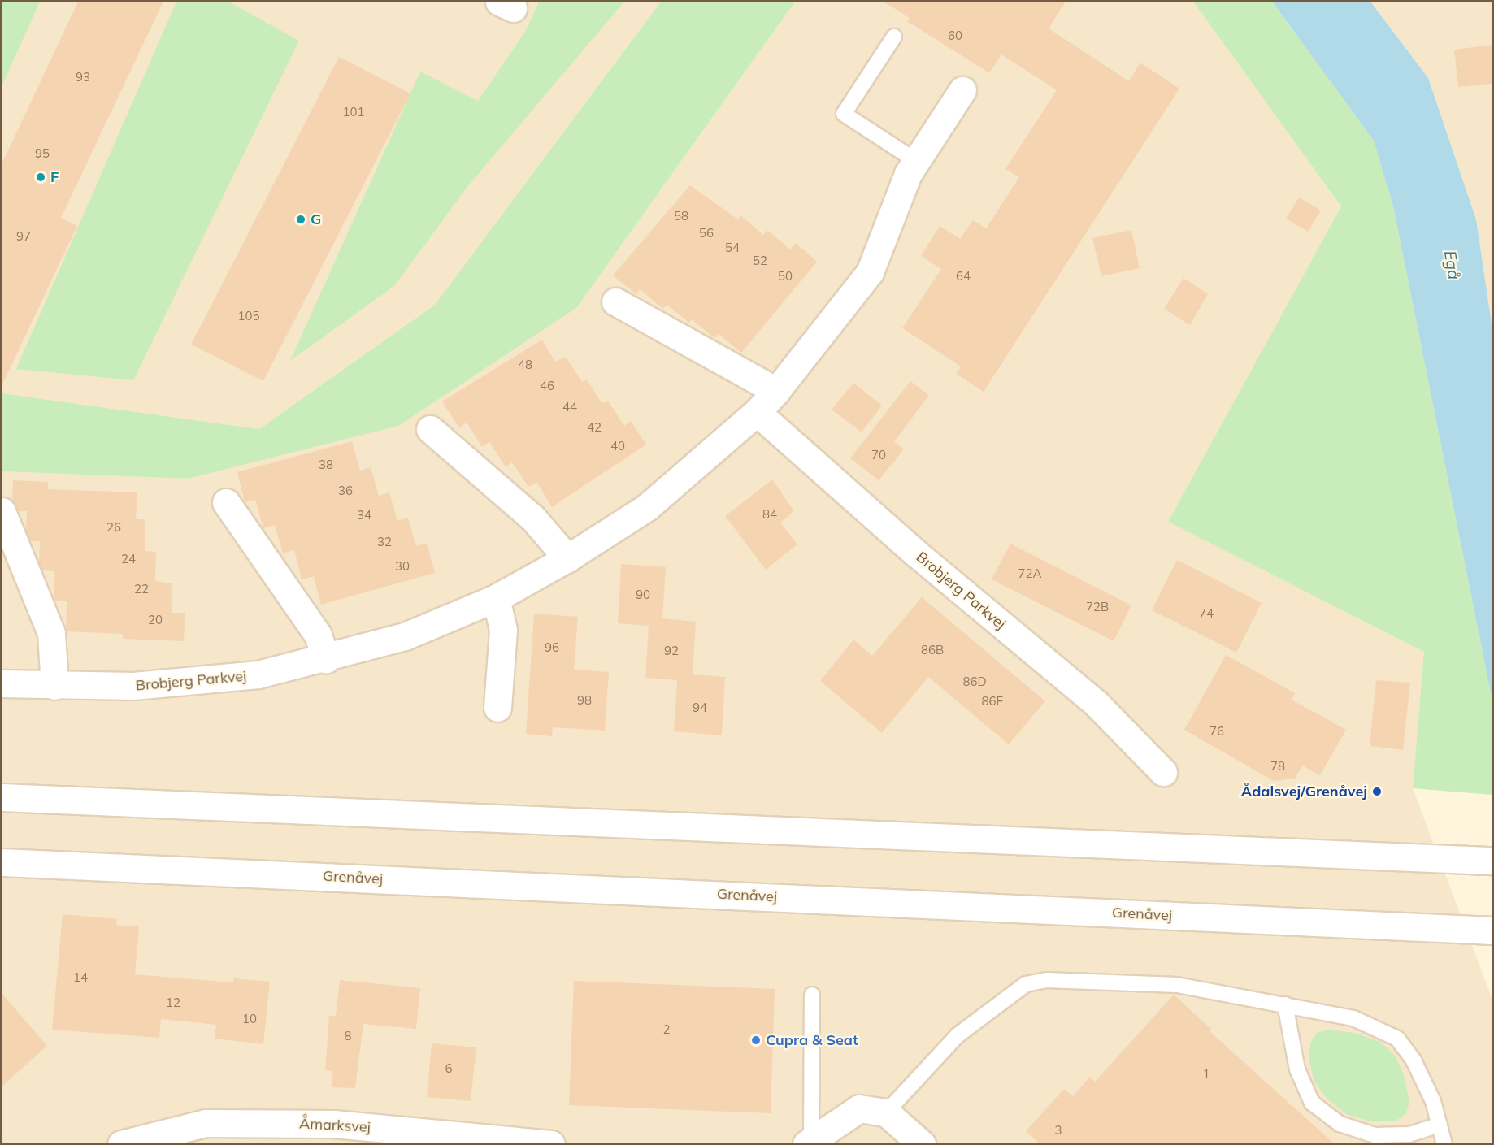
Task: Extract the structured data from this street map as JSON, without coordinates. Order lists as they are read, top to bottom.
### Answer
{
  "streets": {
    "street": ["Brobjerg Parkvej", "Grenåvej", "Åmarksvej"]
  },
  "water": ["Egå"],
  "places": [
    "F",
    "G",
    "Ådalsvej/Grenåvej",
    "Cupra & Seat"
  ],
  "house_numbers": [
    "60",
    "93",
    "101",
    "95",
    "58",
    "56",
    "97",
    "54",
    "52",
    "50",
    "64",
    "105",
    "48",
    "46",
    "44",
    "42",
    "40",
    "70",
    "38",
    "36",
    "84",
    "34",
    "26",
    "32",
    "24",
    "30",
    "72A",
    "22",
    "90",
    "72B",
    "74",
    "20",
    "96",
    "86B",
    "92",
    "86D",
    "98",
    "86E",
    "94",
    "76",
    "78",
    "14",
    "12",
    "10",
    "2",
    "8",
    "6",
    "1",
    "3"
  ]
}
